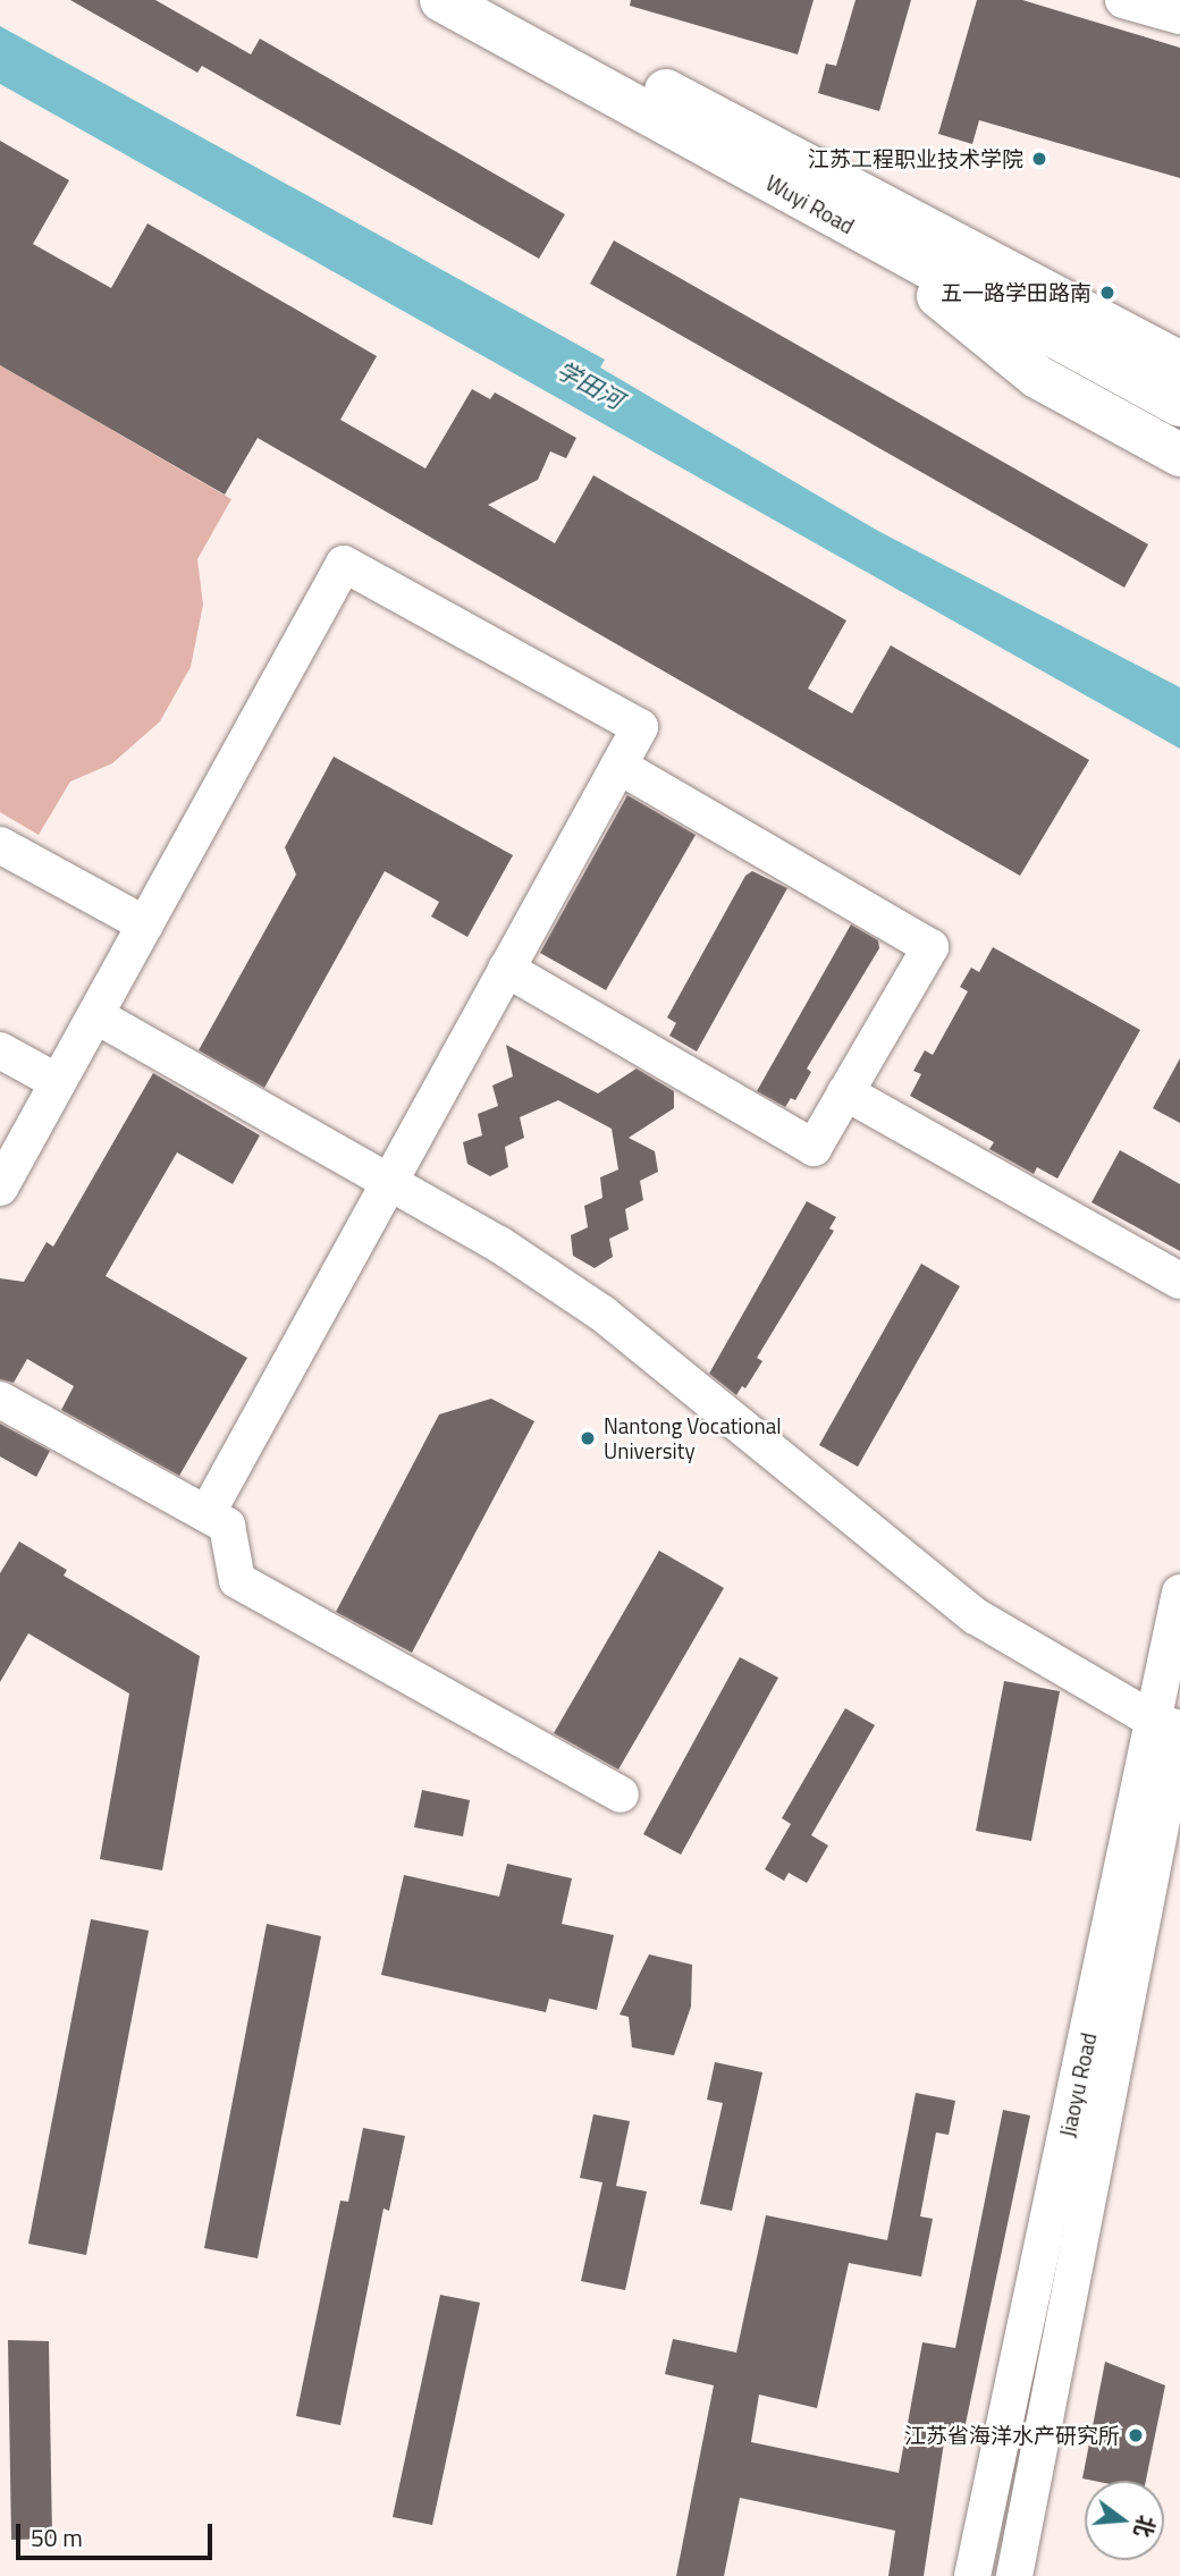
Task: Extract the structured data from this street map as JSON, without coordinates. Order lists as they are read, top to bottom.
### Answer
{
  "streets": {
    "main road": ["Wuyi Road"],
    "street": ["Jiaoyu Road"]
  },
  "water": ["学田河"],
  "places": [
    "江苏工程职业技术学院",
    "五一路学田路南",
    "Nantong Vocational University",
    "江苏省海洋水产研究所"
  ],
  "scale_bar": "50 m",
  "north": "right"
}
